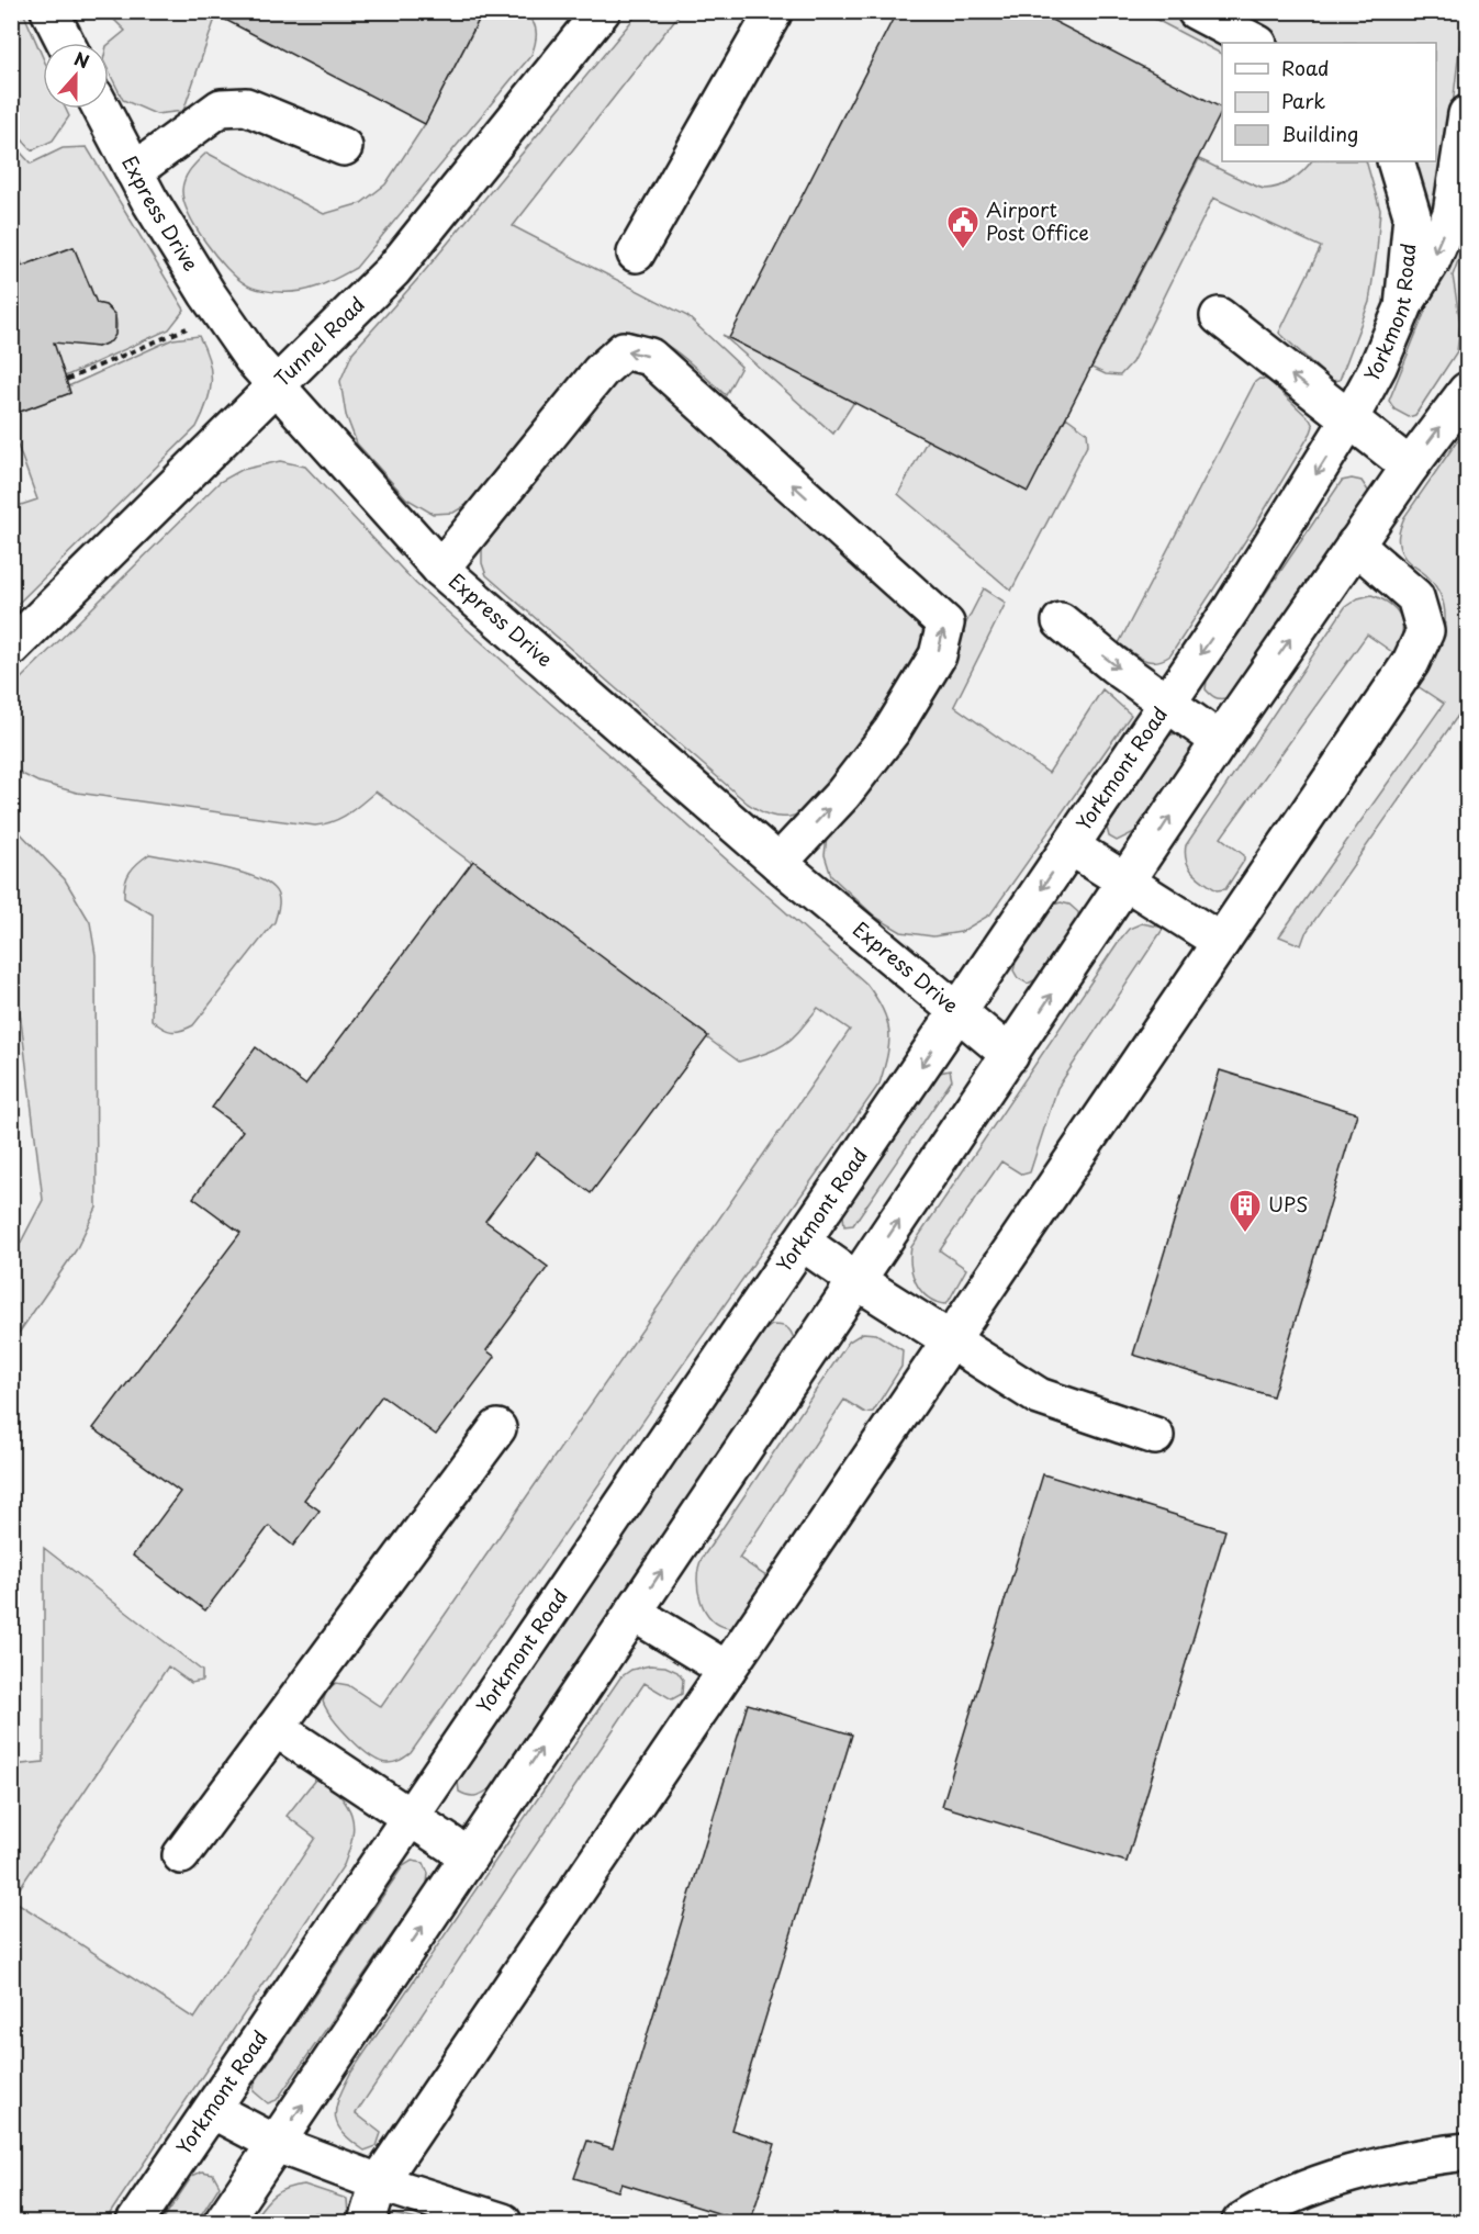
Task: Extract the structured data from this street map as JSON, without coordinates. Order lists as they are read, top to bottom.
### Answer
{
  "streets": {
    "street": ["Express Drive", "Yorkmont Road", "Tunnel Road"]
  },
  "crossings": [
    ["Express Drive", "Yorkmont Road"],
    ["Express Drive", "Tunnel Road"]
  ],
  "places": {
    "public building": ["Airport Post Office"],
    "building": ["UPS"]
  },
  "legend": ["Road", "Park", "Building"],
  "north": "top"
}
